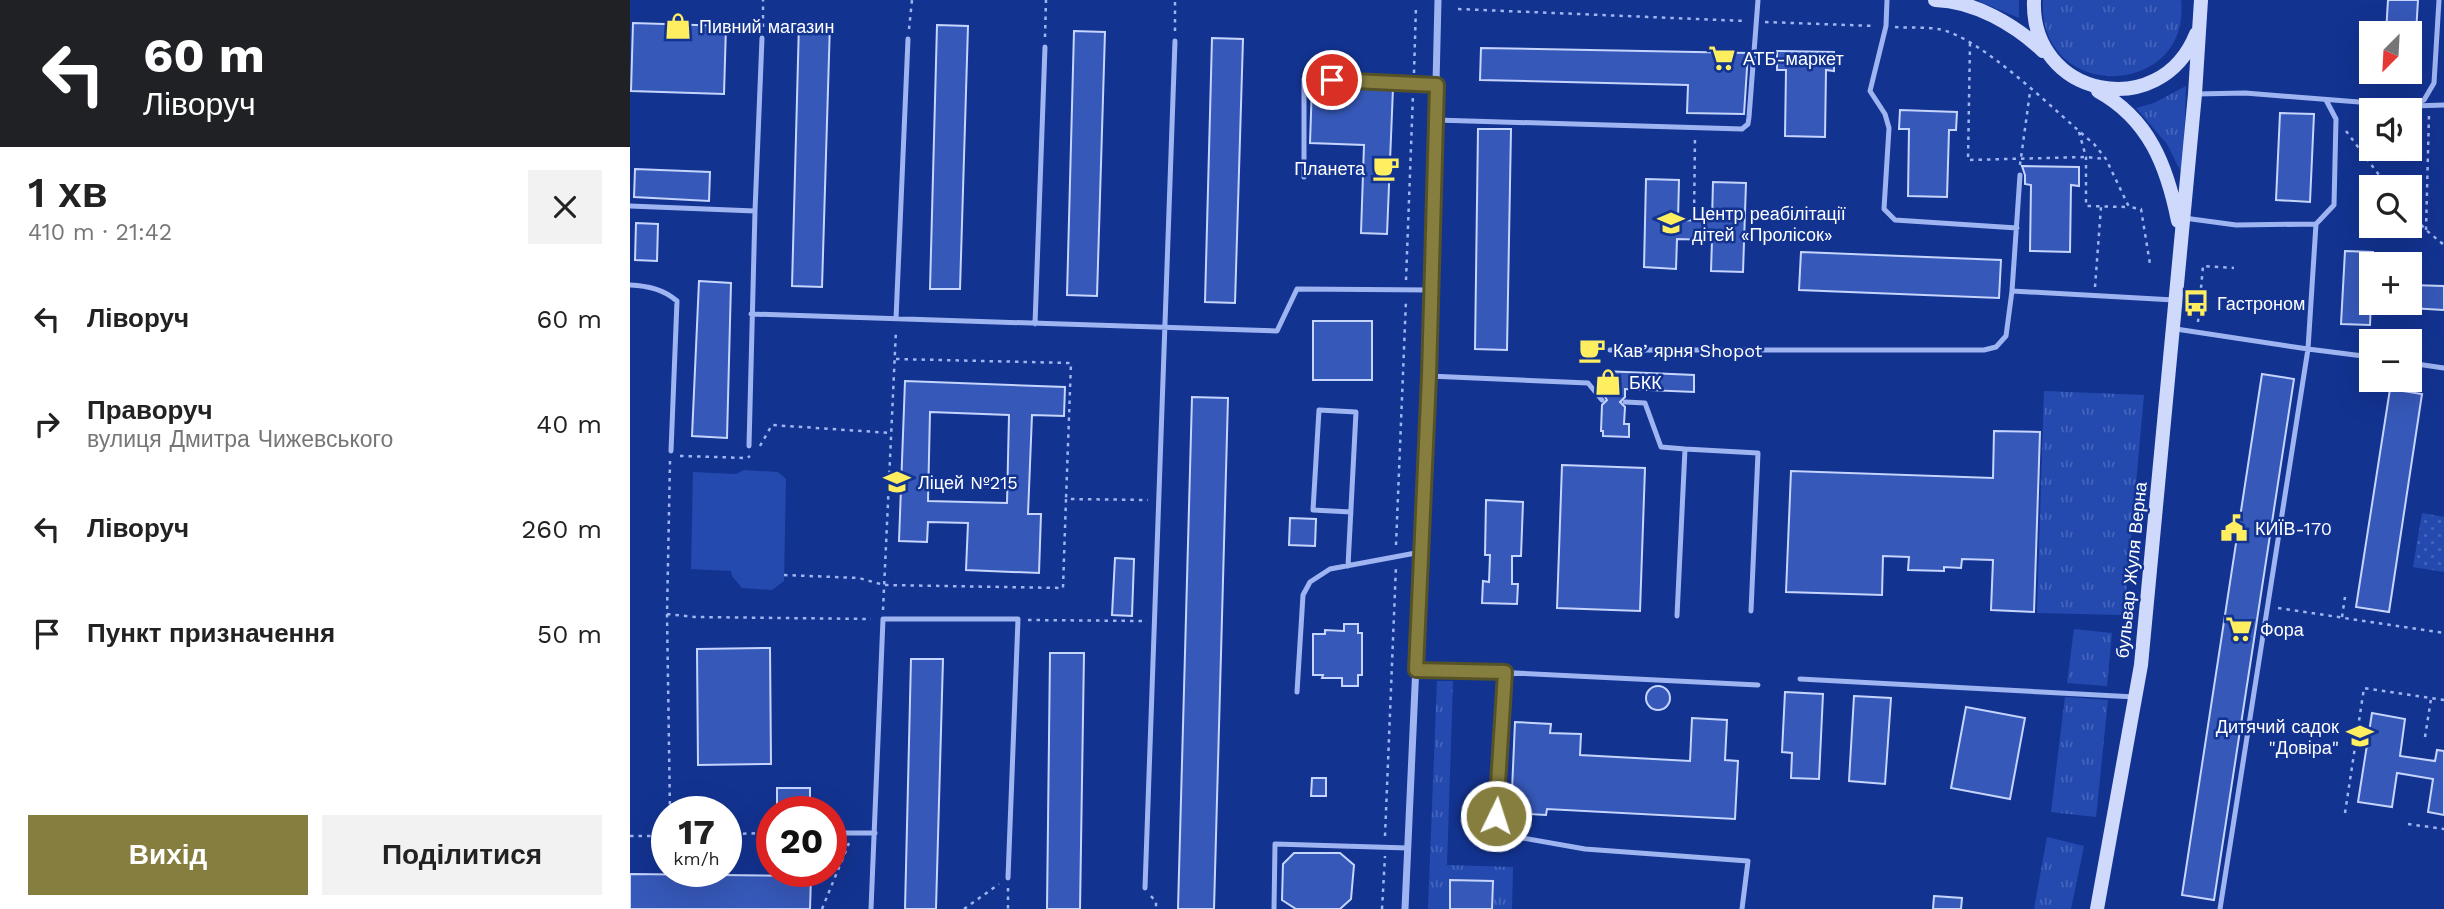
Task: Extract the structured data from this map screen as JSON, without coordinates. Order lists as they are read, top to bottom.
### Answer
{
  "streets": {
    "street": ["бульвар Жуля Верна"]
  },
  "places": {
    "shop": ["Пивний магазин", "БКК"],
    "supermarket": ["АТБ-маркет", "Фора"],
    "cafe": ["Планета", "Кавʼярня Shopot"],
    "school or university": ["Центр реабілітації дітей «Пролісок»", "Ліцей №215", "Дитячий садок \"Довіра\""],
    "bus stop": ["Гастроном"],
    "public building": ["КИЇВ-170"]
  },
  "north": "bottom left",
  "page": {
    "turn": ["60 m", "Ліворуч"],
    "map_buttons": ["+", "−"],
    "heading": ["1 хв", "410 m · 21:42"],
    "list": [
      {
        "name": "Ліворуч",
        "value": "60 m"
      },
      {
        "name": "Праворуч",
        "note": "вулиця Дмитра Чижевського",
        "value": "40 m"
      },
      {
        "name": "Ліворуч",
        "value": "260 m"
      },
      {
        "name": "Пункт призначення",
        "value": "50 m"
      }
    ],
    "speed": "17 km/h",
    "limit": "20",
    "buttons": ["Вихід", "Поділитися"]
  }
}
